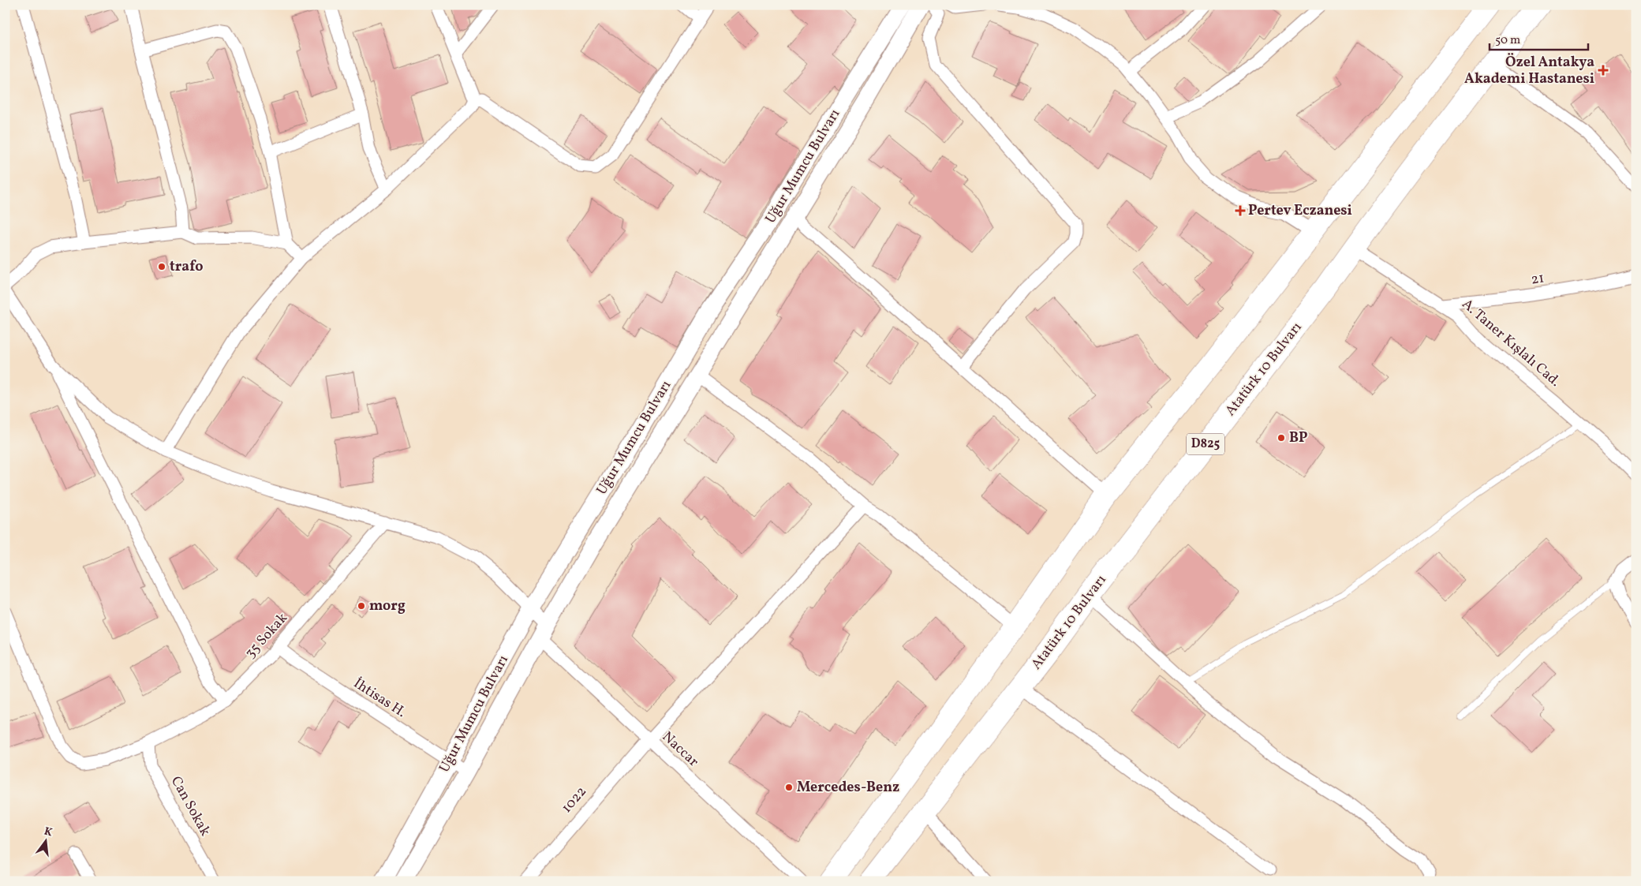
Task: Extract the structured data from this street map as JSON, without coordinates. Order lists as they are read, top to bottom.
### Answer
{
  "streets": {
    "highway": ["Atatürk 10 Bulvarı", "D825"],
    "street": [
      "Uğur Mumcu Bulvarı",
      "21",
      "A. Taner Kışlalı Cad.",
      "35 Sokak",
      "İhtisas H.",
      "Naccar",
      "1022",
      "Can Sokak"
    ]
  },
  "crossings": [
    ["Uğur Mumcu Bulvarı", "İhtisas H."],
    ["Uğur Mumcu Bulvarı", "Naccar"],
    ["21", "A. Taner Kışlalı Cad."],
    ["A. Taner Kışlalı Cad.", "Atatürk 10 Bulvarı"],
    ["35 Sokak", "İhtisas H."],
    ["35 Sokak", "Naccar"],
    ["35 Sokak", "Can Sokak"],
    ["Naccar", "1022"]
  ],
  "places": {
    "health": ["Özel Antakya Akademi Hastanesi", "Pertev Eczanesi"],
    "other": [
      "trafo",
      "BP",
      "morg",
      "Mercedes-Benz"
    ]
  },
  "scale_bar": "50 m",
  "north": "top"
}
